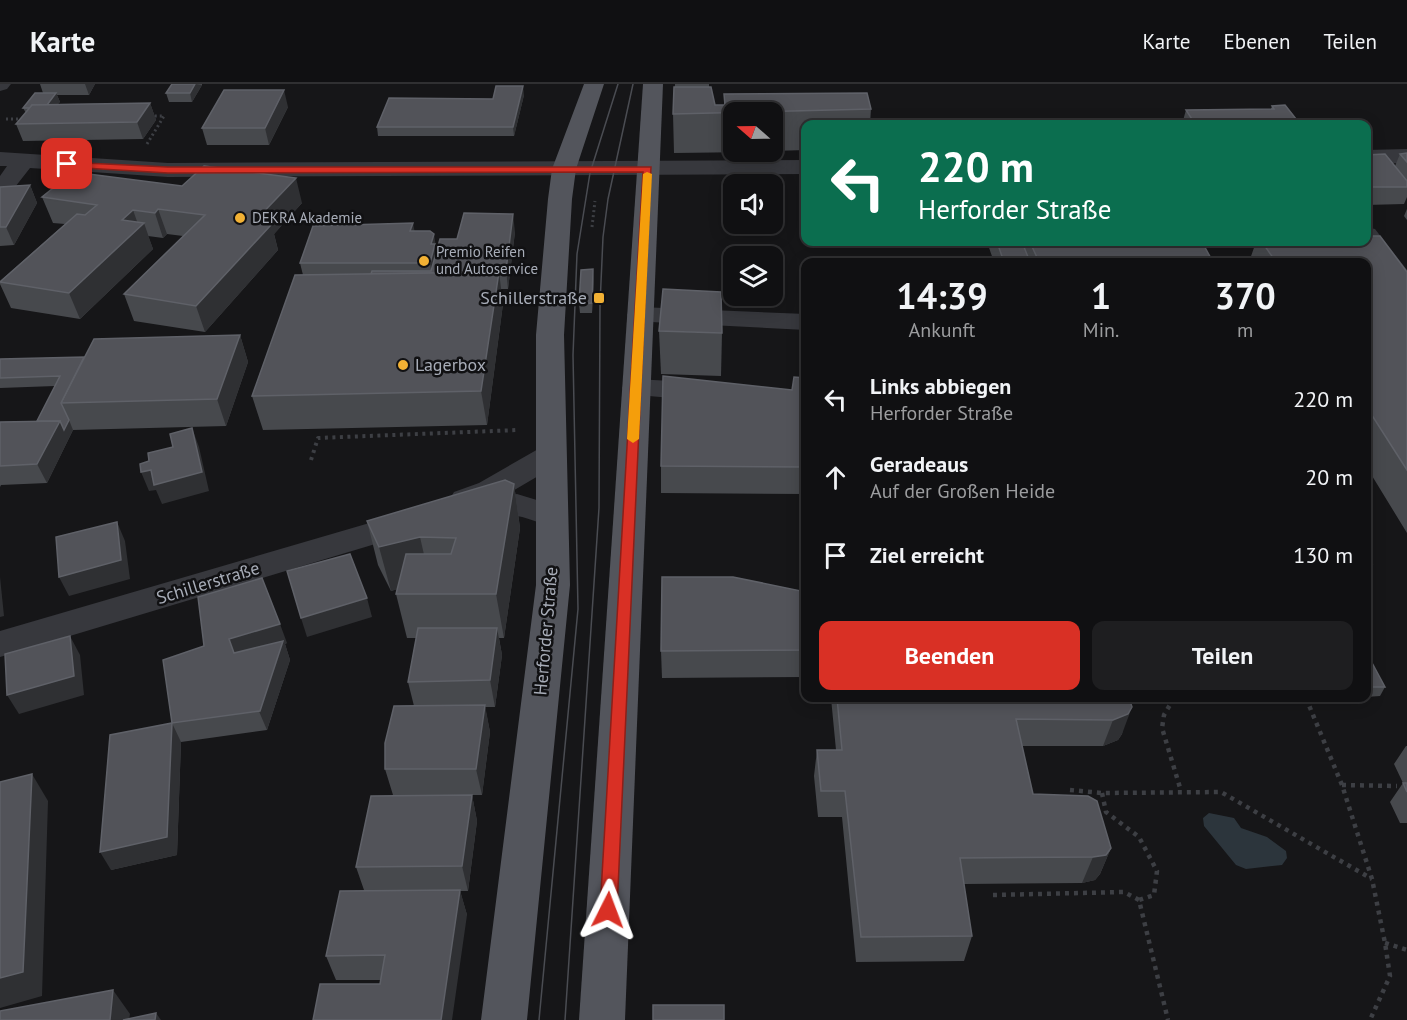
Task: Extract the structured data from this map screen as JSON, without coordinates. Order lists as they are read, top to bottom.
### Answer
{
  "streets": {
    "main road": ["Herforder Straße"],
    "street": ["Schillerstraße"]
  },
  "crossings": [
    ["Schillerstraße", "Herforder Straße"]
  ],
  "places": {
    "other": ["DEKRA Akademie", "Premio Reifen und Autoservice", "Lagerbox"],
    "transit": ["Schillerstraße"]
  },
  "north": "left",
  "page": {
    "header": "Karte",
    "nav": ["Karte", "Ebenen", "Teilen"],
    "turn": ["220 m", "Herforder Straße"],
    "eta": [
      "14:39",
      "Ankunft",
      "1",
      "Min.",
      "370",
      "m"
    ],
    "list": [
      {
        "name": "Links abbiegen",
        "note": "Herforder Straße",
        "value": "220 m"
      },
      {
        "name": "Geradeaus",
        "note": "Auf der Großen Heide",
        "value": "20 m"
      },
      {
        "name": "Ziel erreicht",
        "value": "130 m"
      }
    ],
    "buttons": ["Beenden", "Teilen"]
  }
}
